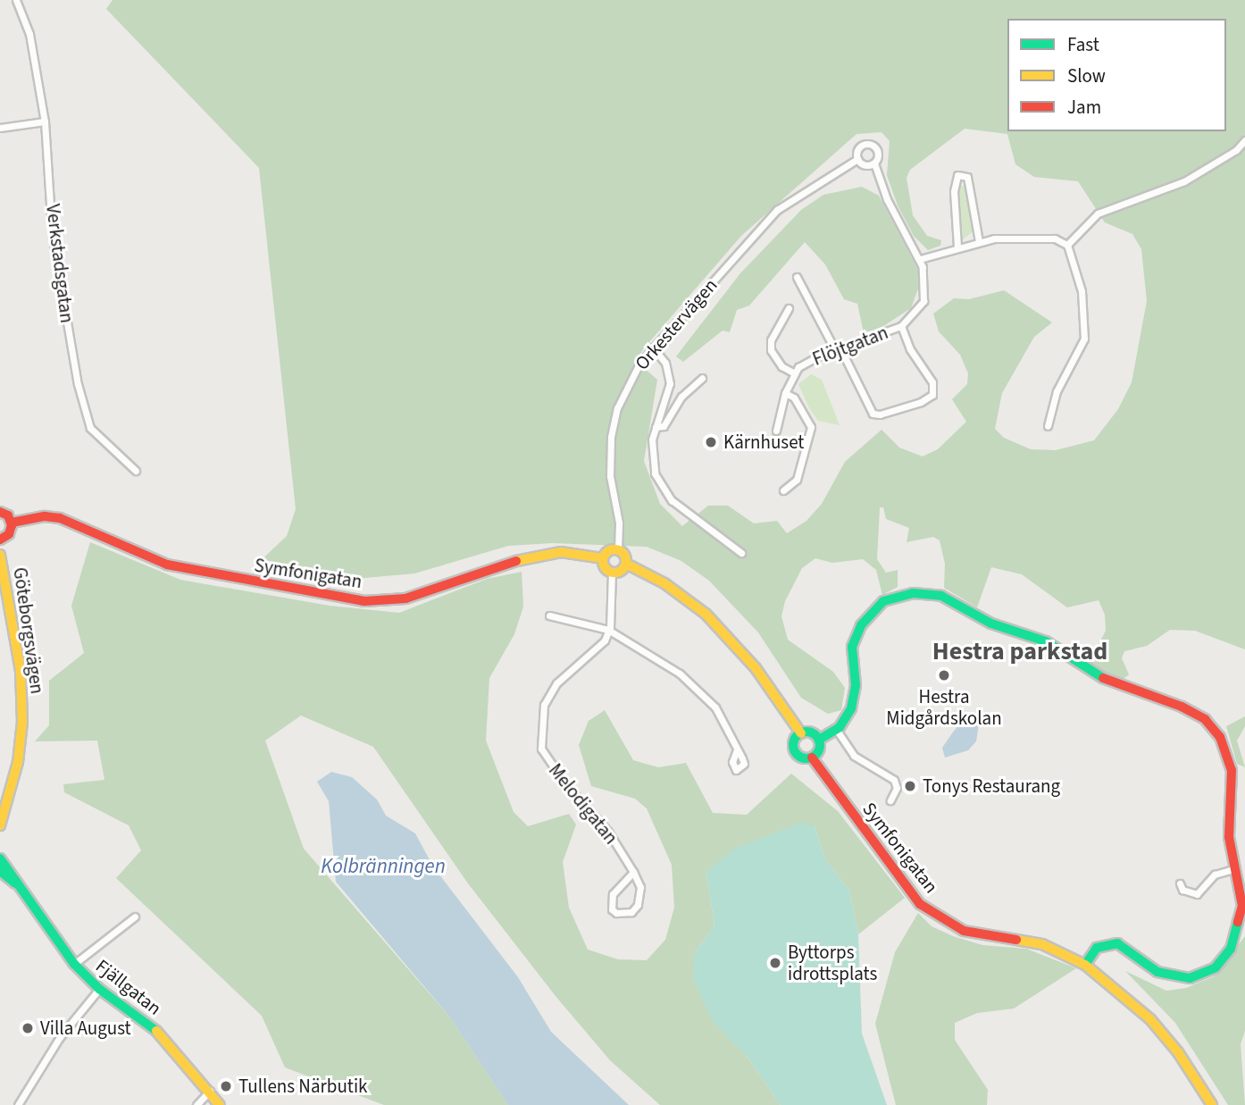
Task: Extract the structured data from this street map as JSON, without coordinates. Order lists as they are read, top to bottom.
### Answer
{
  "streets": {
    "street": [
      "Verkstadsgatan",
      "Orkestervägen",
      "Flöjtgatan",
      "Symfonigatan",
      "Göteborgsvägen",
      "Melodigatan",
      "Fjällgatan"
    ]
  },
  "crossings": [
    ["Orkestervägen", "Flöjtgatan"],
    ["Orkestervägen", "Symfonigatan"]
  ],
  "districts": ["Hestra parkstad"],
  "water": ["Kolbränningen"],
  "places": [
    "Kärnhuset",
    "Hestra Midgårdskolan",
    "Tonys Restaurang",
    "Byttorps idrottsplats",
    "Villa August",
    "Tullens Närbutik"
  ],
  "legend": ["Fast", "Slow", "Jam"]
}
